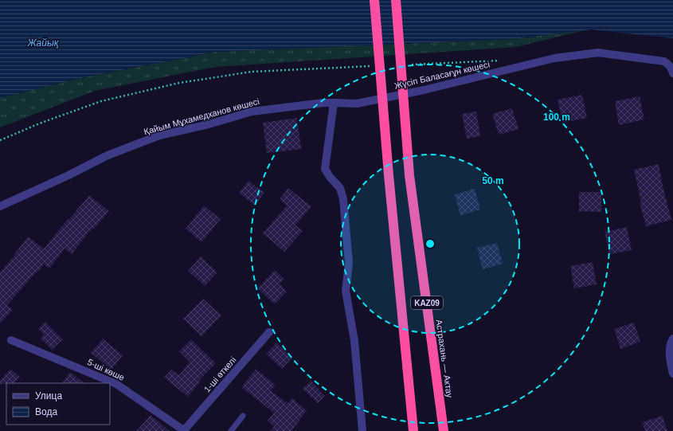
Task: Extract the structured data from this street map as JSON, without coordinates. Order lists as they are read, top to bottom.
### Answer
{
  "streets": {
    "highway": ["KAZ09", "Астрахань — Актау"],
    "street": [
      "Жүсіп Баласағұн көшесі",
      "Қайым Мұхамедханов көшесi",
      "5-шi көше",
      "1-ші өткелі"
    ]
  },
  "crossings": [
    ["Жүсіп Баласағұн көшесі", "Қайым Мұхамедханов көшесi"],
    ["5-шi көше", "1-ші өткелі"]
  ],
  "water": ["Жайық"],
  "legend": ["Улица", "Вода"],
  "rings": ["100 m", "50 m"]
}
